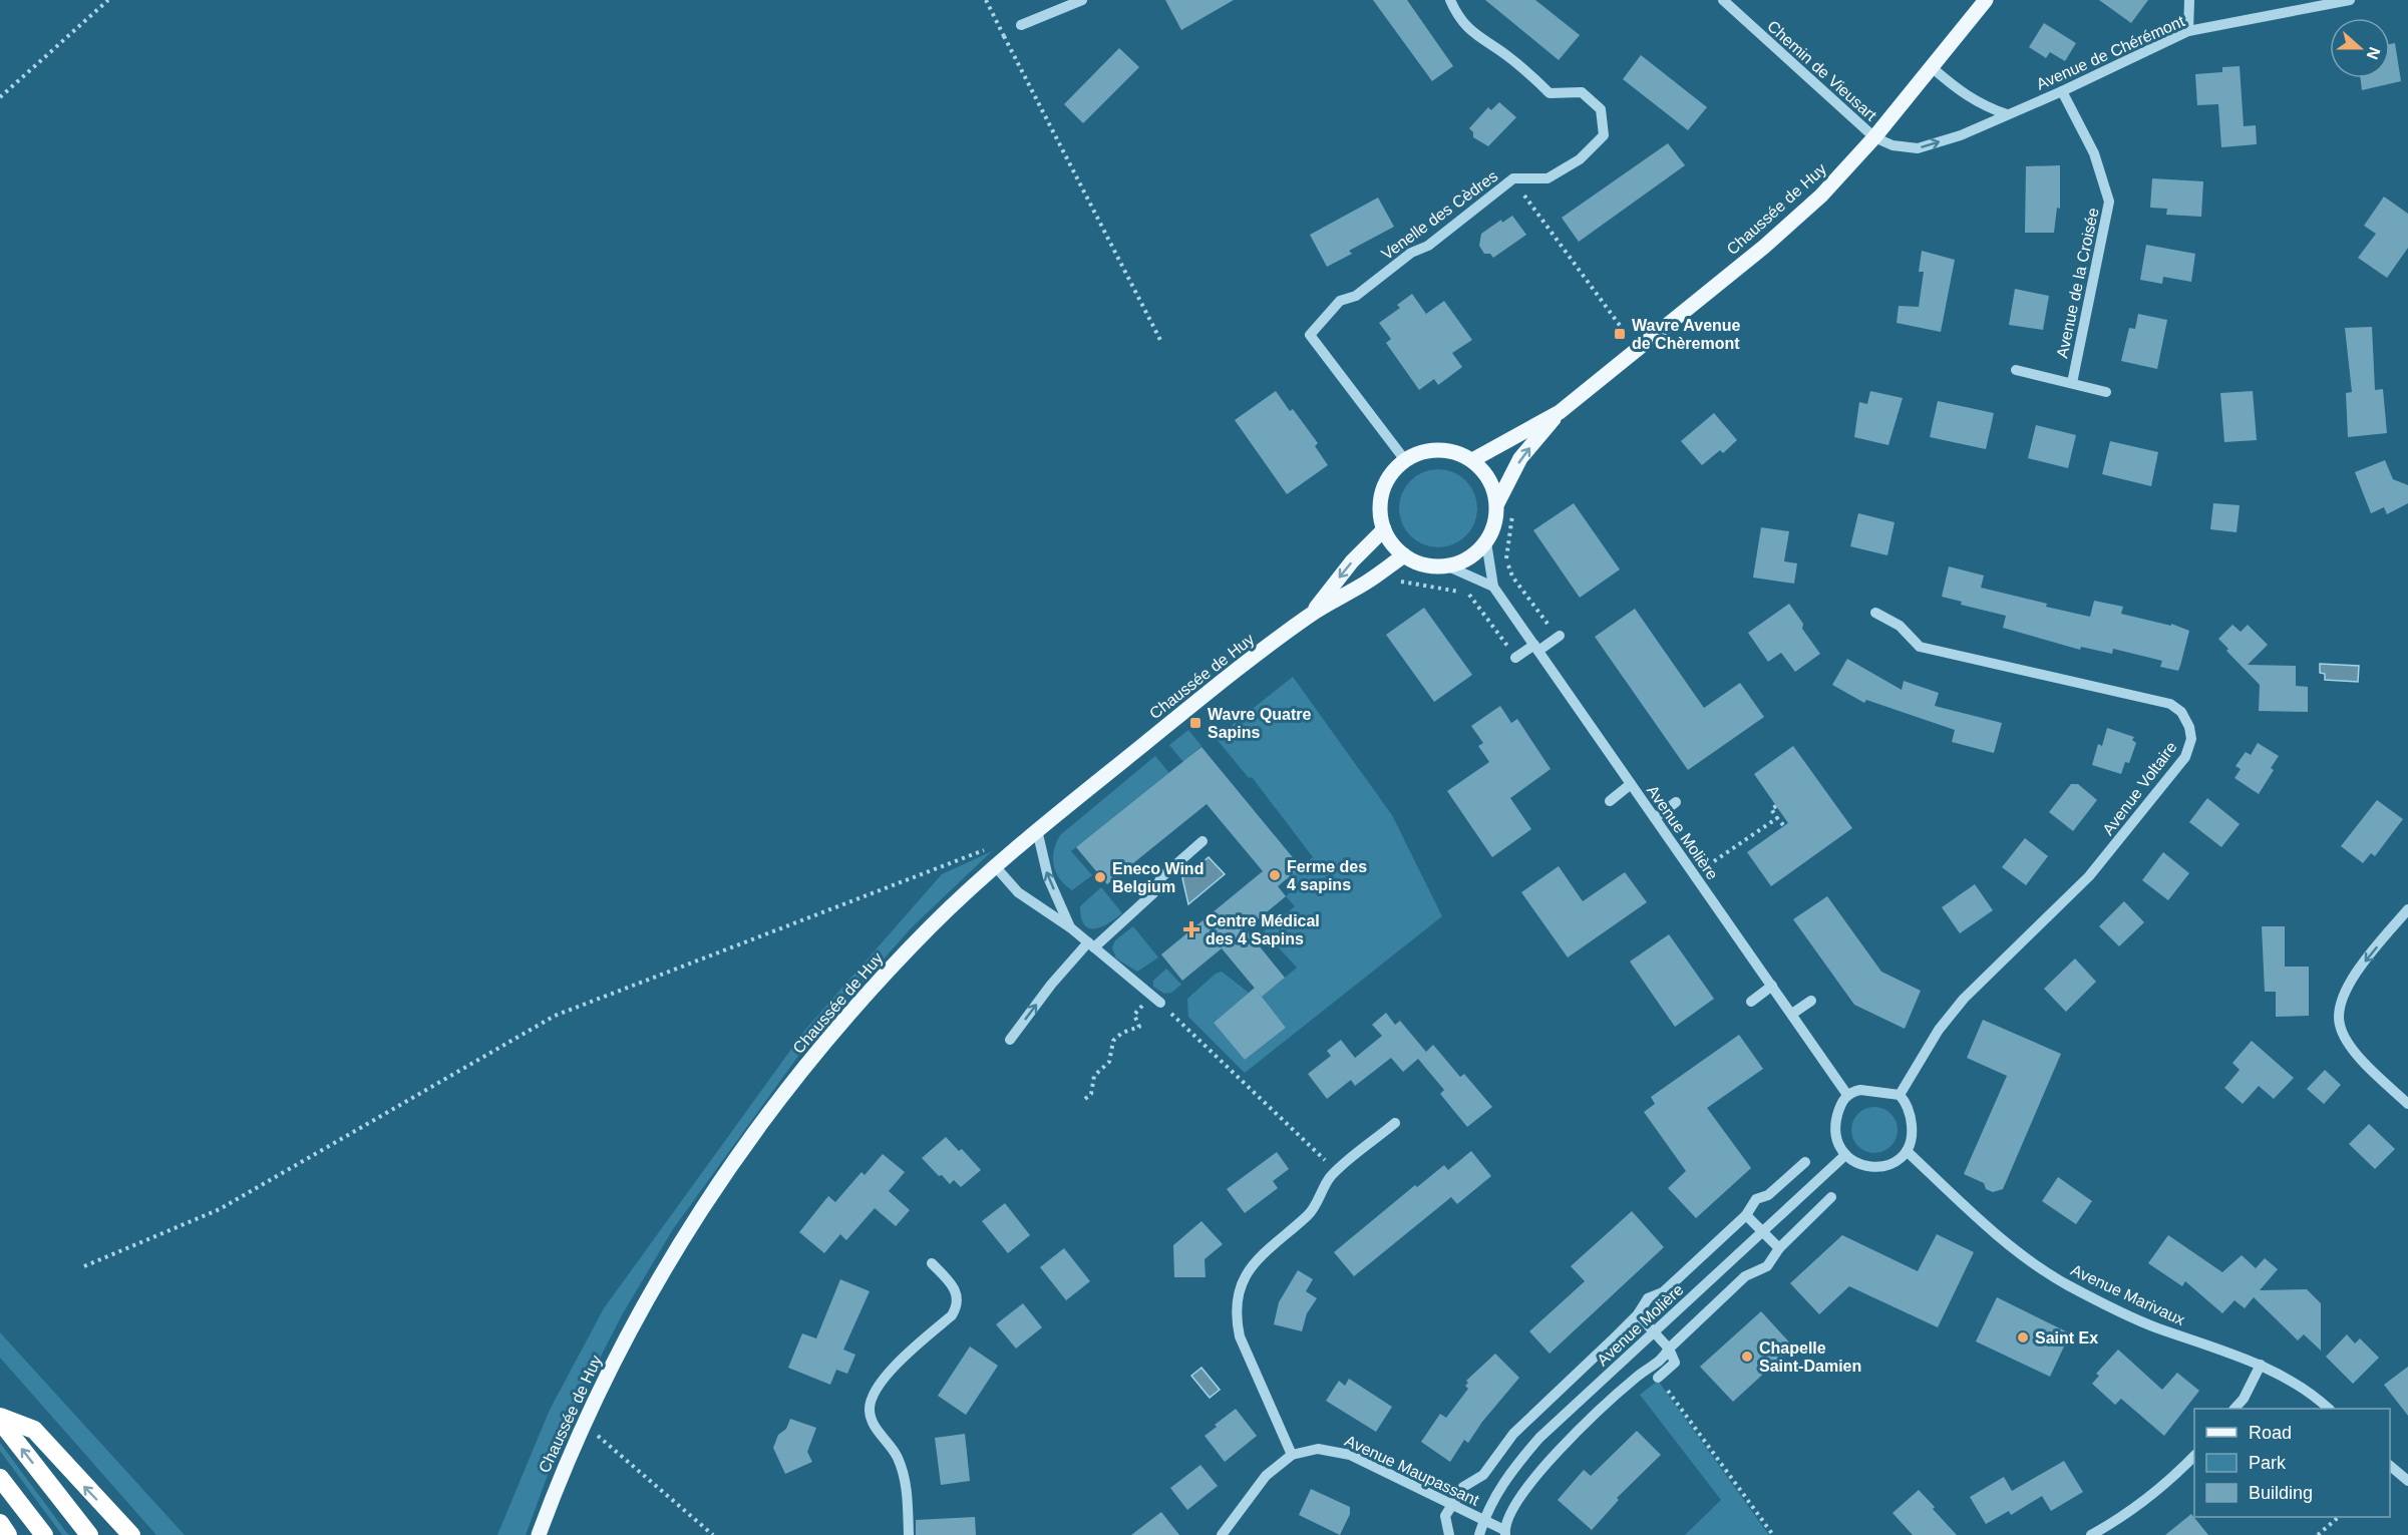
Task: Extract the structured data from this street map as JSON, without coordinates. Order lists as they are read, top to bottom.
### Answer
{
  "streets": {
    "main road": ["Chaussée de Huy"],
    "street": [
      "Avenue de Chérémont",
      "Chemin de Vieusart",
      "Venelle des Cèdres",
      "Avenue de la Croisée",
      "Avenue Voltaire",
      "Avenue Molière",
      "Avenue Marivaux",
      "Avenue Maupassant"
    ]
  },
  "crossings": [
    ["Avenue de Chérémont", "Chemin de Vieusart"],
    ["Avenue de Chérémont", "Chaussée de Huy"],
    ["Avenue de Chérémont", "Avenue de la Croisée"],
    ["Chemin de Vieusart", "Chaussée de Huy"],
    ["Chaussée de Huy", "Venelle des Cèdres"],
    ["Chaussée de Huy", "Avenue Molière"],
    ["Venelle des Cèdres", "Avenue Molière"],
    ["Avenue Voltaire", "Avenue Molière"],
    ["Avenue Voltaire", "Avenue Marivaux"],
    ["Avenue Molière", "Avenue Marivaux"],
    ["Avenue Molière", "Avenue Maupassant"]
  ],
  "places": {
    "transit": ["Wavre Avenue de Chèremont", "Wavre Quatre Sapins"],
    "other": [
      "Ferme des 4 sapins",
      "Eneco Wind Belgium",
      "Saint Ex",
      "Chapelle Saint-Damien"
    ],
    "health": ["Centre Médical des 4 Sapins"]
  },
  "legend": ["Road", "Park", "Building"],
  "north": "right"
}
